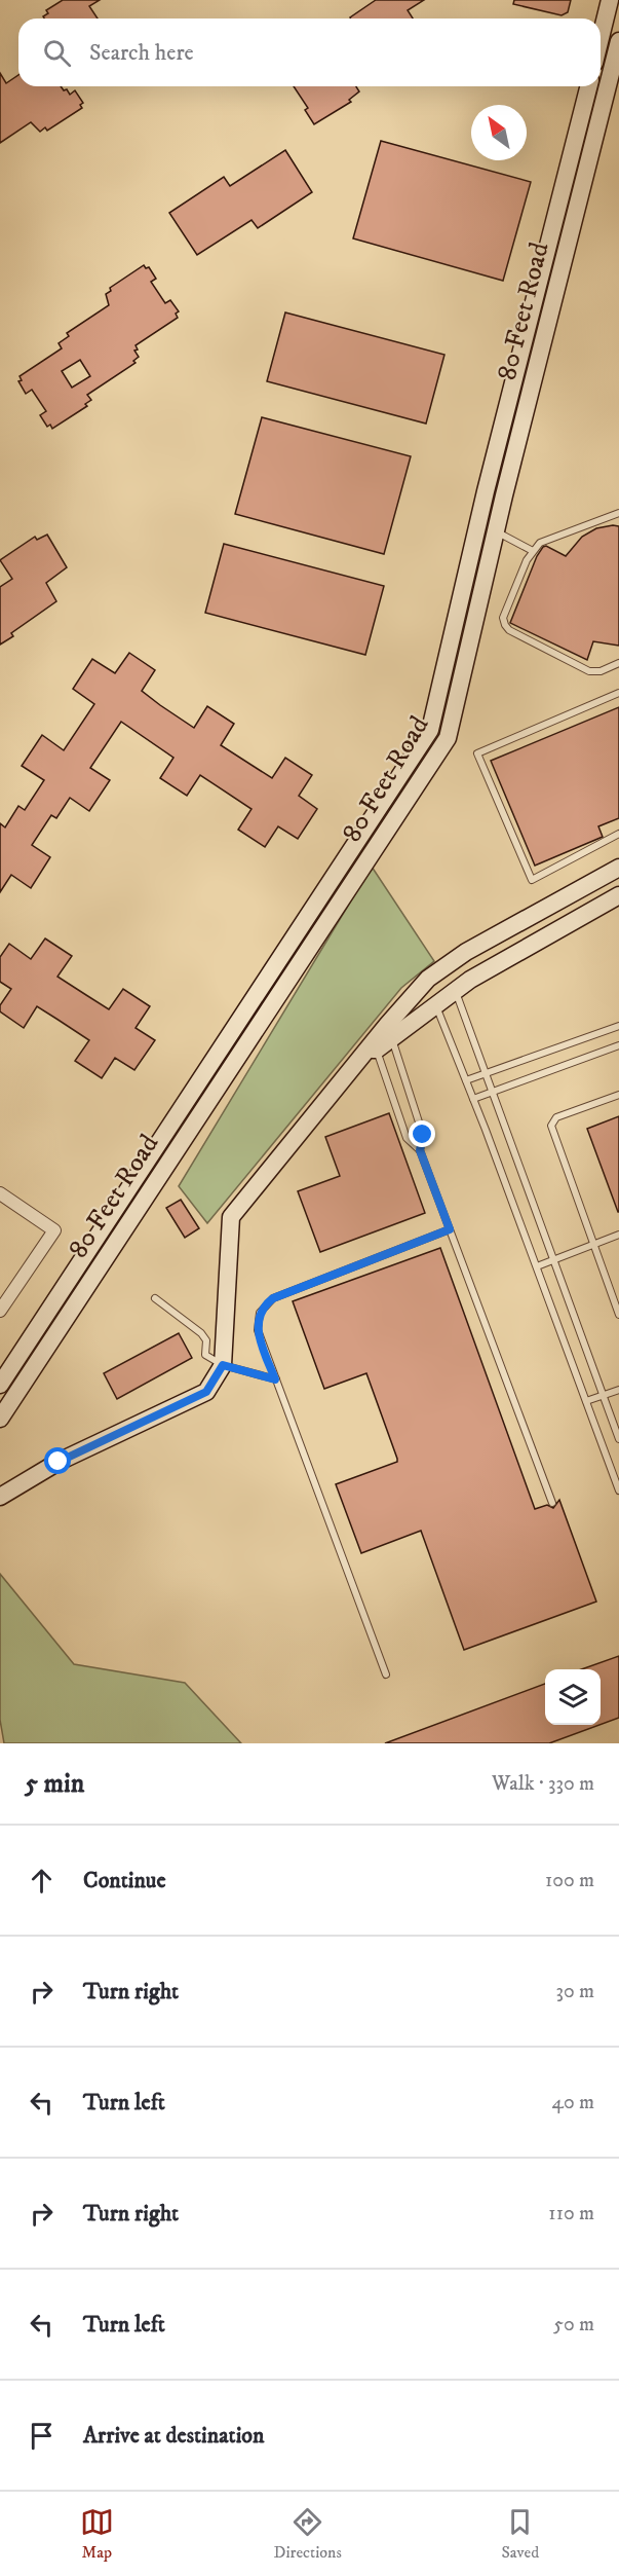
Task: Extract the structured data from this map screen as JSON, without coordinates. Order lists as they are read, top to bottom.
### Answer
{
  "streets": {
    "street": ["80 Feet Road"]
  },
  "north": "top left",
  "page": {
    "search": "Search here",
    "heading": ["5 min", "Walk · 330 m"],
    "list": [
      ["Continue", "100 m"],
      ["Turn right", "30 m"],
      ["Turn left", "40 m"],
      ["Turn right", "110 m"],
      ["Turn left", "50 m"],
      "Arrive at destination"
    ],
    "nav": ["Map", "Directions", "Saved"]
  }
}
